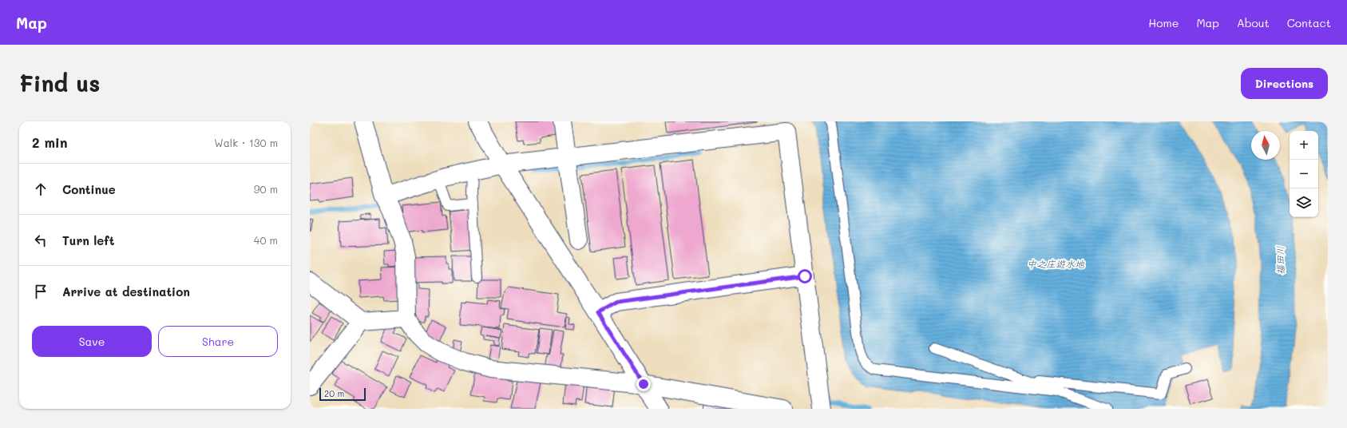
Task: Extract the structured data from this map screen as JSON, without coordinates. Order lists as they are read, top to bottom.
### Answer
{
  "water": ["福田川", "中之庄遊水地"],
  "scale_bar": "20 m",
  "north": "top",
  "page": {
    "header": "Map",
    "nav": [
      "Home",
      "Map",
      "About",
      "Contact"
    ],
    "buttons": [
      "Directions",
      ["Save", "Share"]
    ],
    "title": "Find us",
    "heading": ["2 min", "Walk · 130 m"],
    "map_buttons": ["+", "−"],
    "list": [
      ["Continue", "90 m"],
      ["Turn left", "40 m"],
      "Arrive at destination"
    ],
    "scale": "20 m"
  }
}
